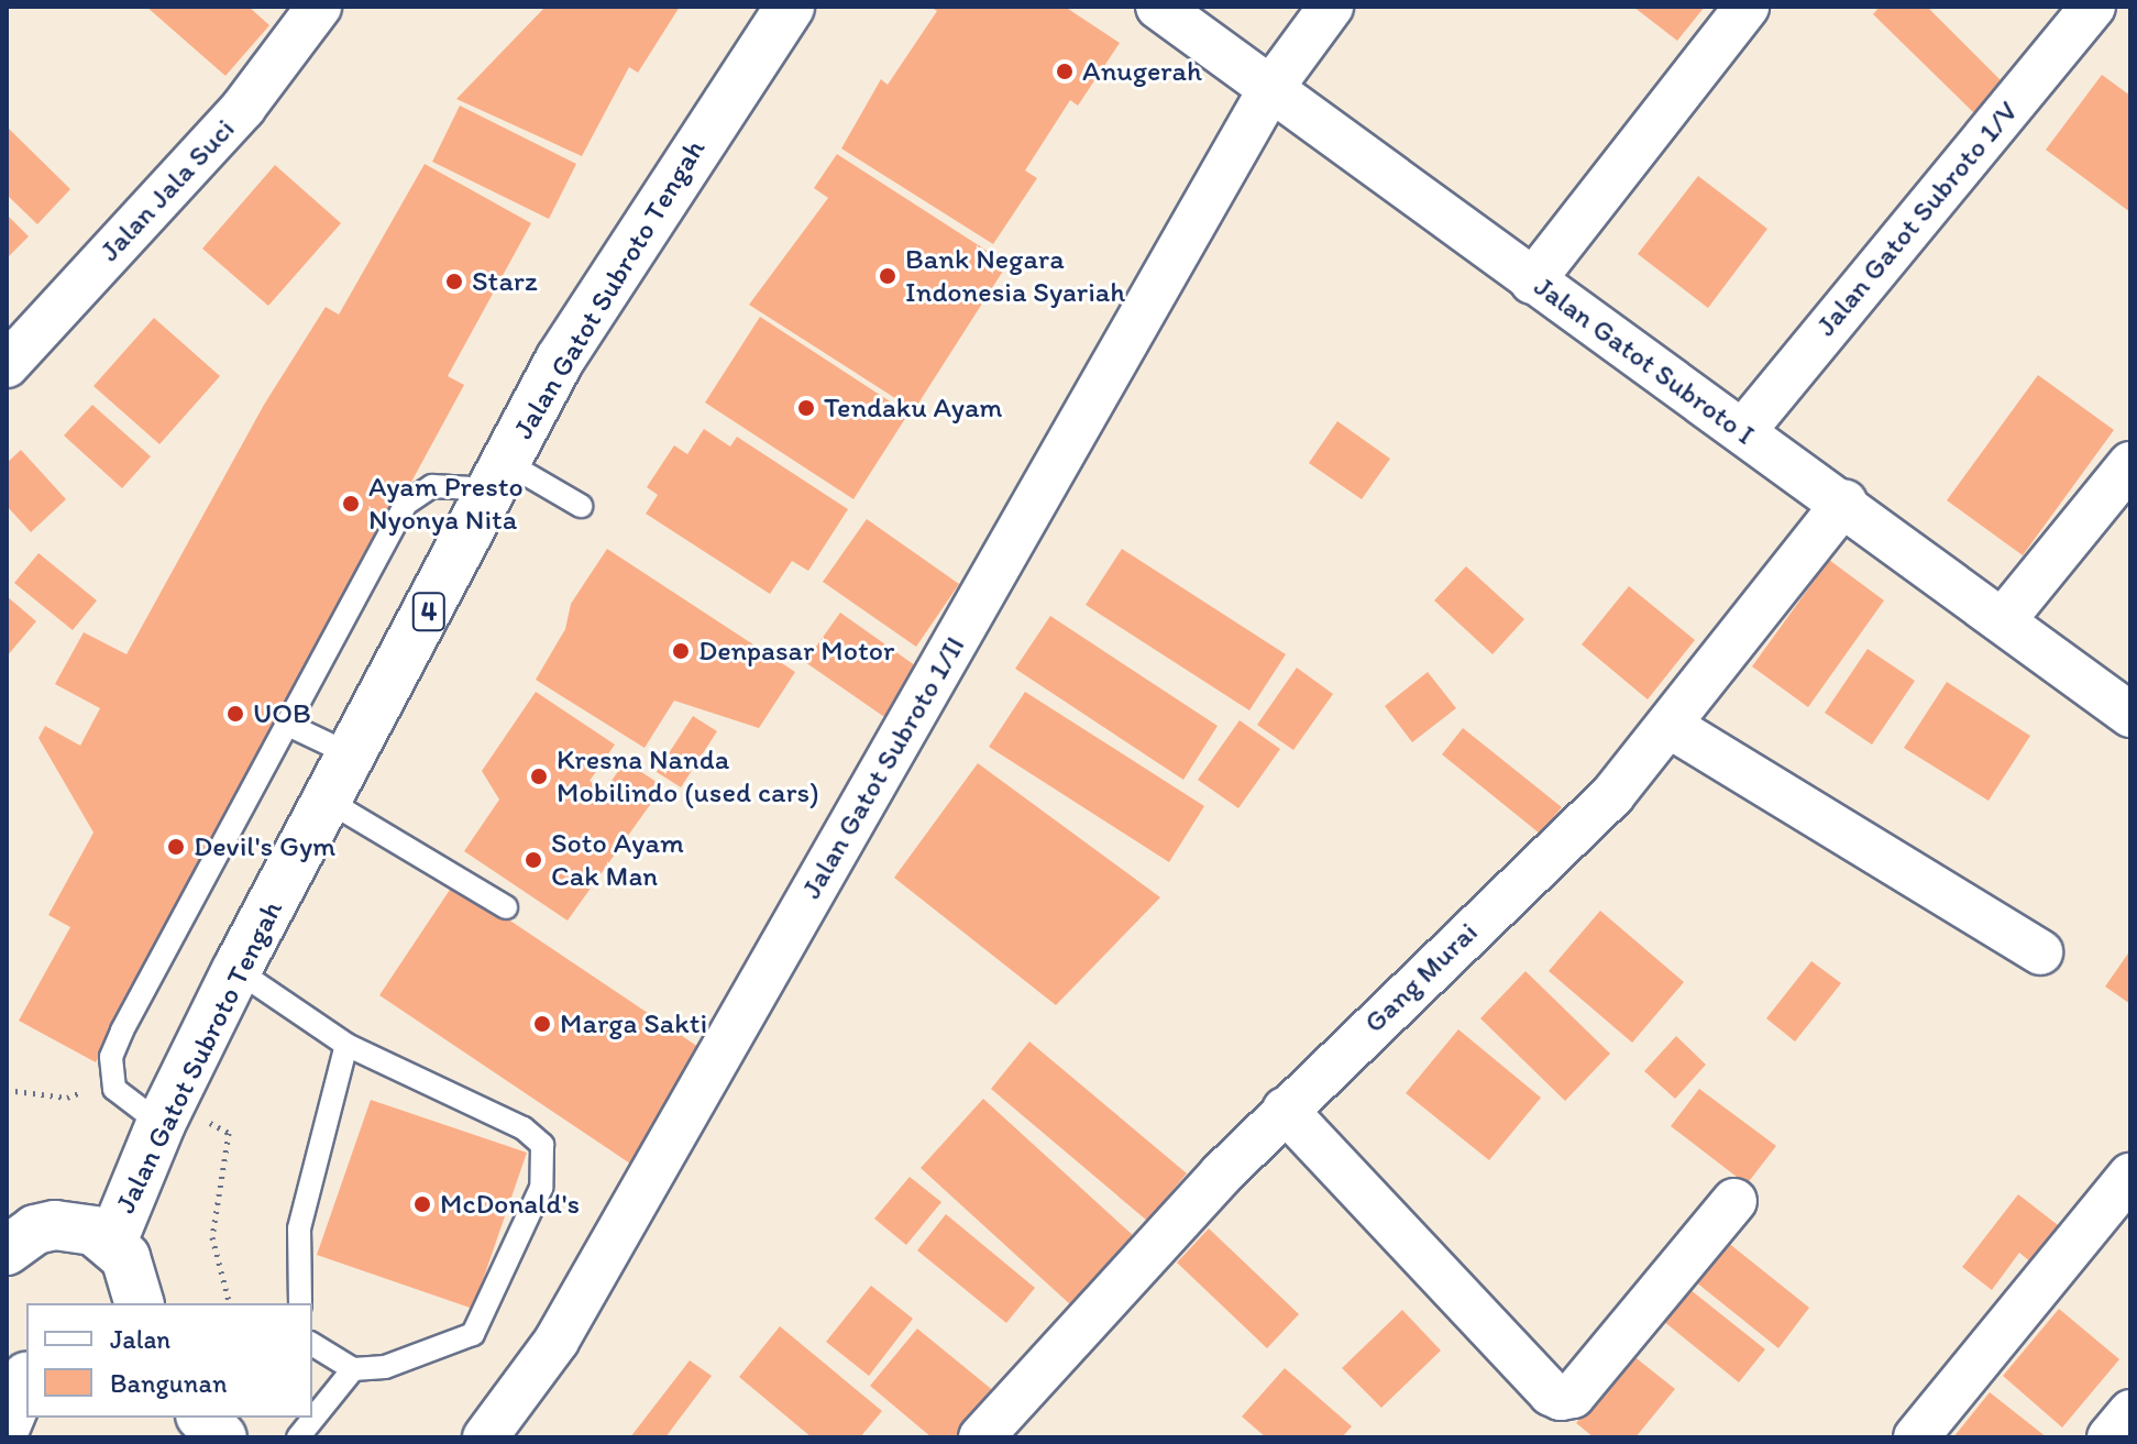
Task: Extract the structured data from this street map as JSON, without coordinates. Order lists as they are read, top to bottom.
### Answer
{
  "streets": {
    "main road": ["Jalan Gatot Subroto Tengah", "4"],
    "street": [
      "Jalan Jala Suci",
      "Jalan Gatot Subroto 1/V",
      "Jalan Gatot Subroto I",
      "Jalan Gatot Subroto 1/II",
      "Gang Murai"
    ]
  },
  "crossings": [
    ["Jalan Gatot Subroto 1/V", "Jalan Gatot Subroto I"],
    ["Jalan Gatot Subroto I", "Jalan Gatot Subroto 1/II"],
    ["Jalan Gatot Subroto I", "Gang Murai"]
  ],
  "places": [
    "Anugerah",
    "Bank Negara Indonesia Syariah",
    "Starz",
    "Tendaku Ayam",
    "Ayam Presto Nyonya Nita",
    "Denpasar Motor",
    "UOB",
    "Kresna Nanda Mobilindo (used cars)",
    "Devil's Gym",
    "Soto Ayam Cak Man",
    "Marga Sakti",
    "McDonald's"
  ],
  "legend": ["Jalan", "Bangunan"]
}
